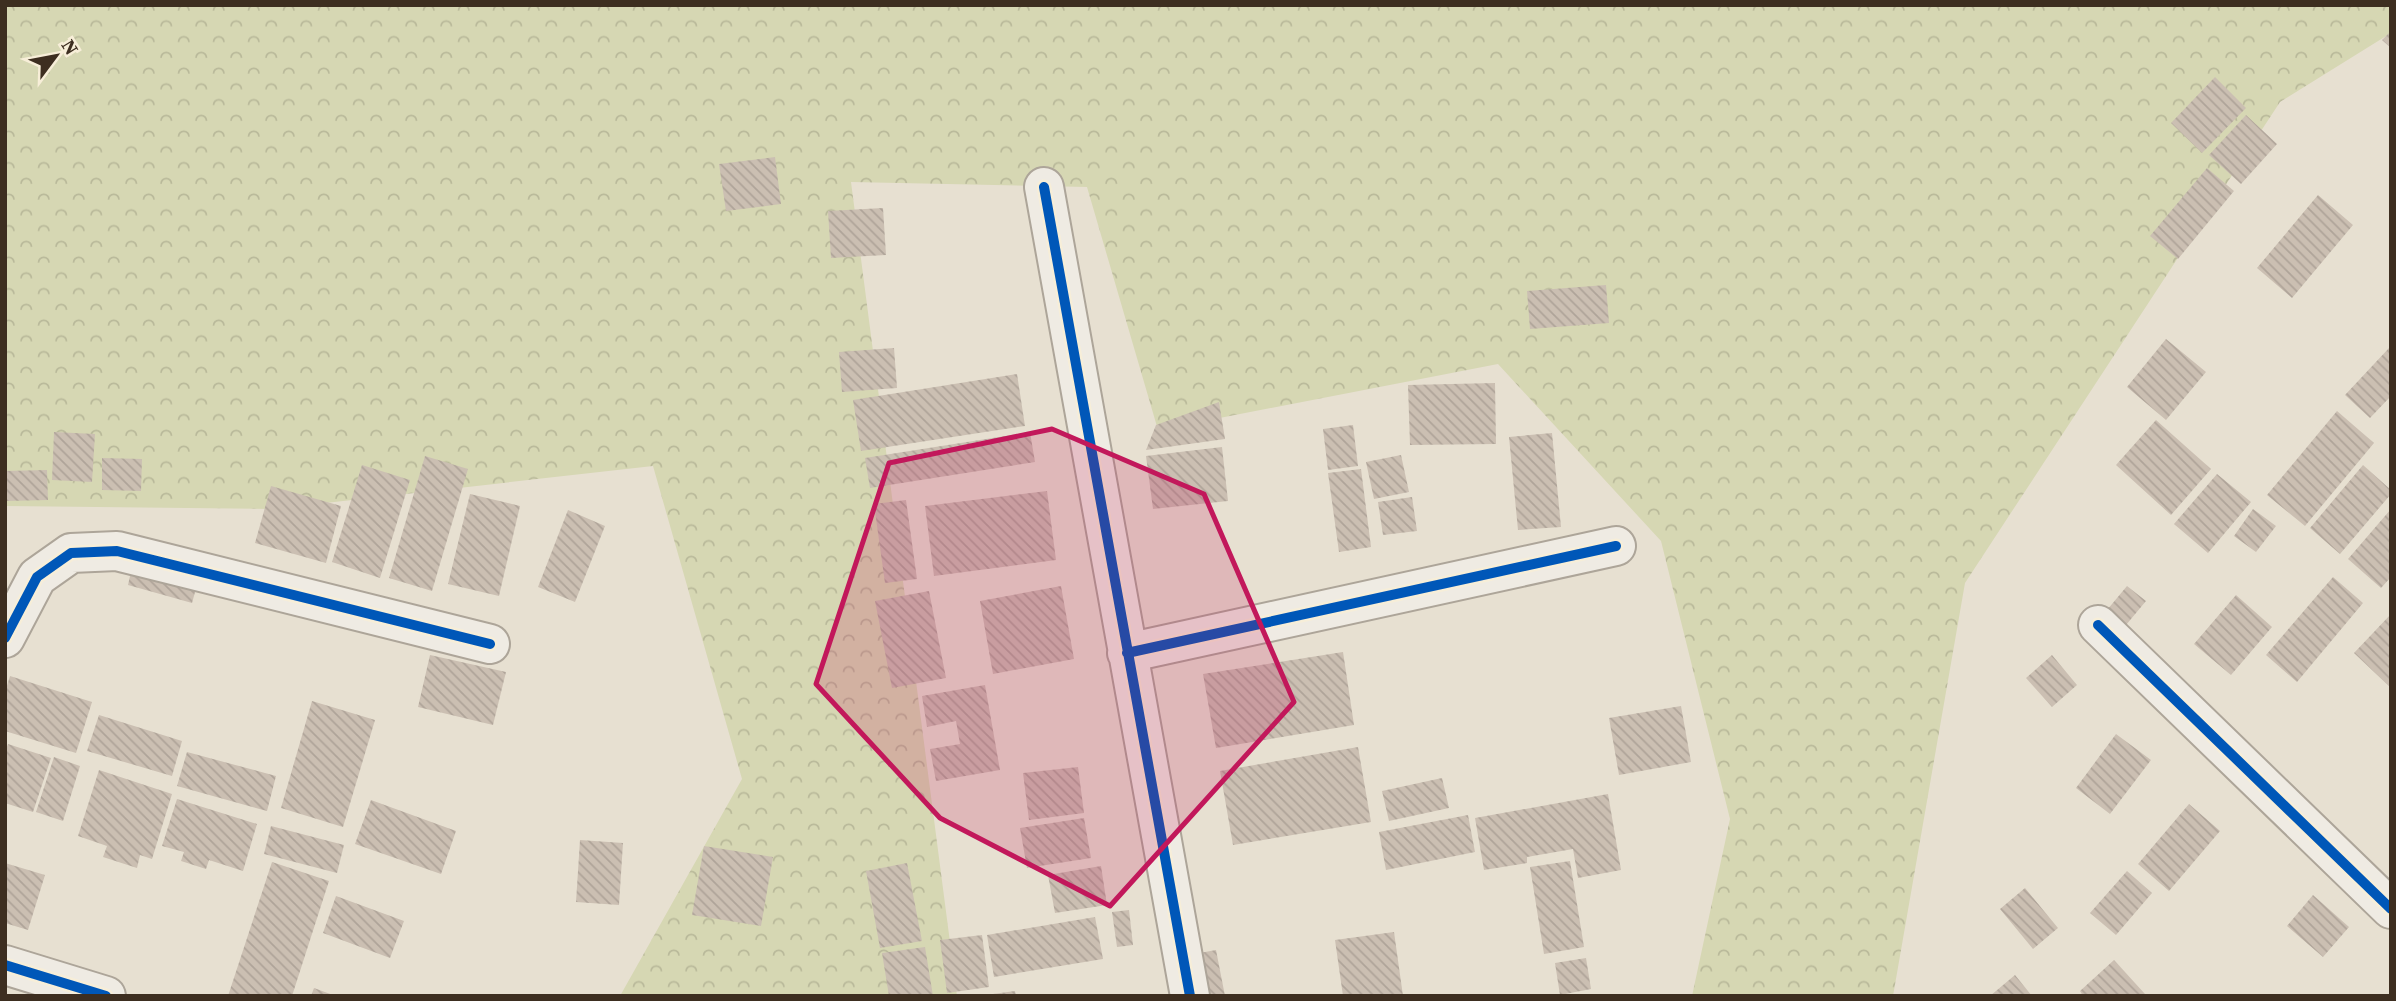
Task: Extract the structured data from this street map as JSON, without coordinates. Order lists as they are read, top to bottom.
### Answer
{
  "north": "top right"
}
